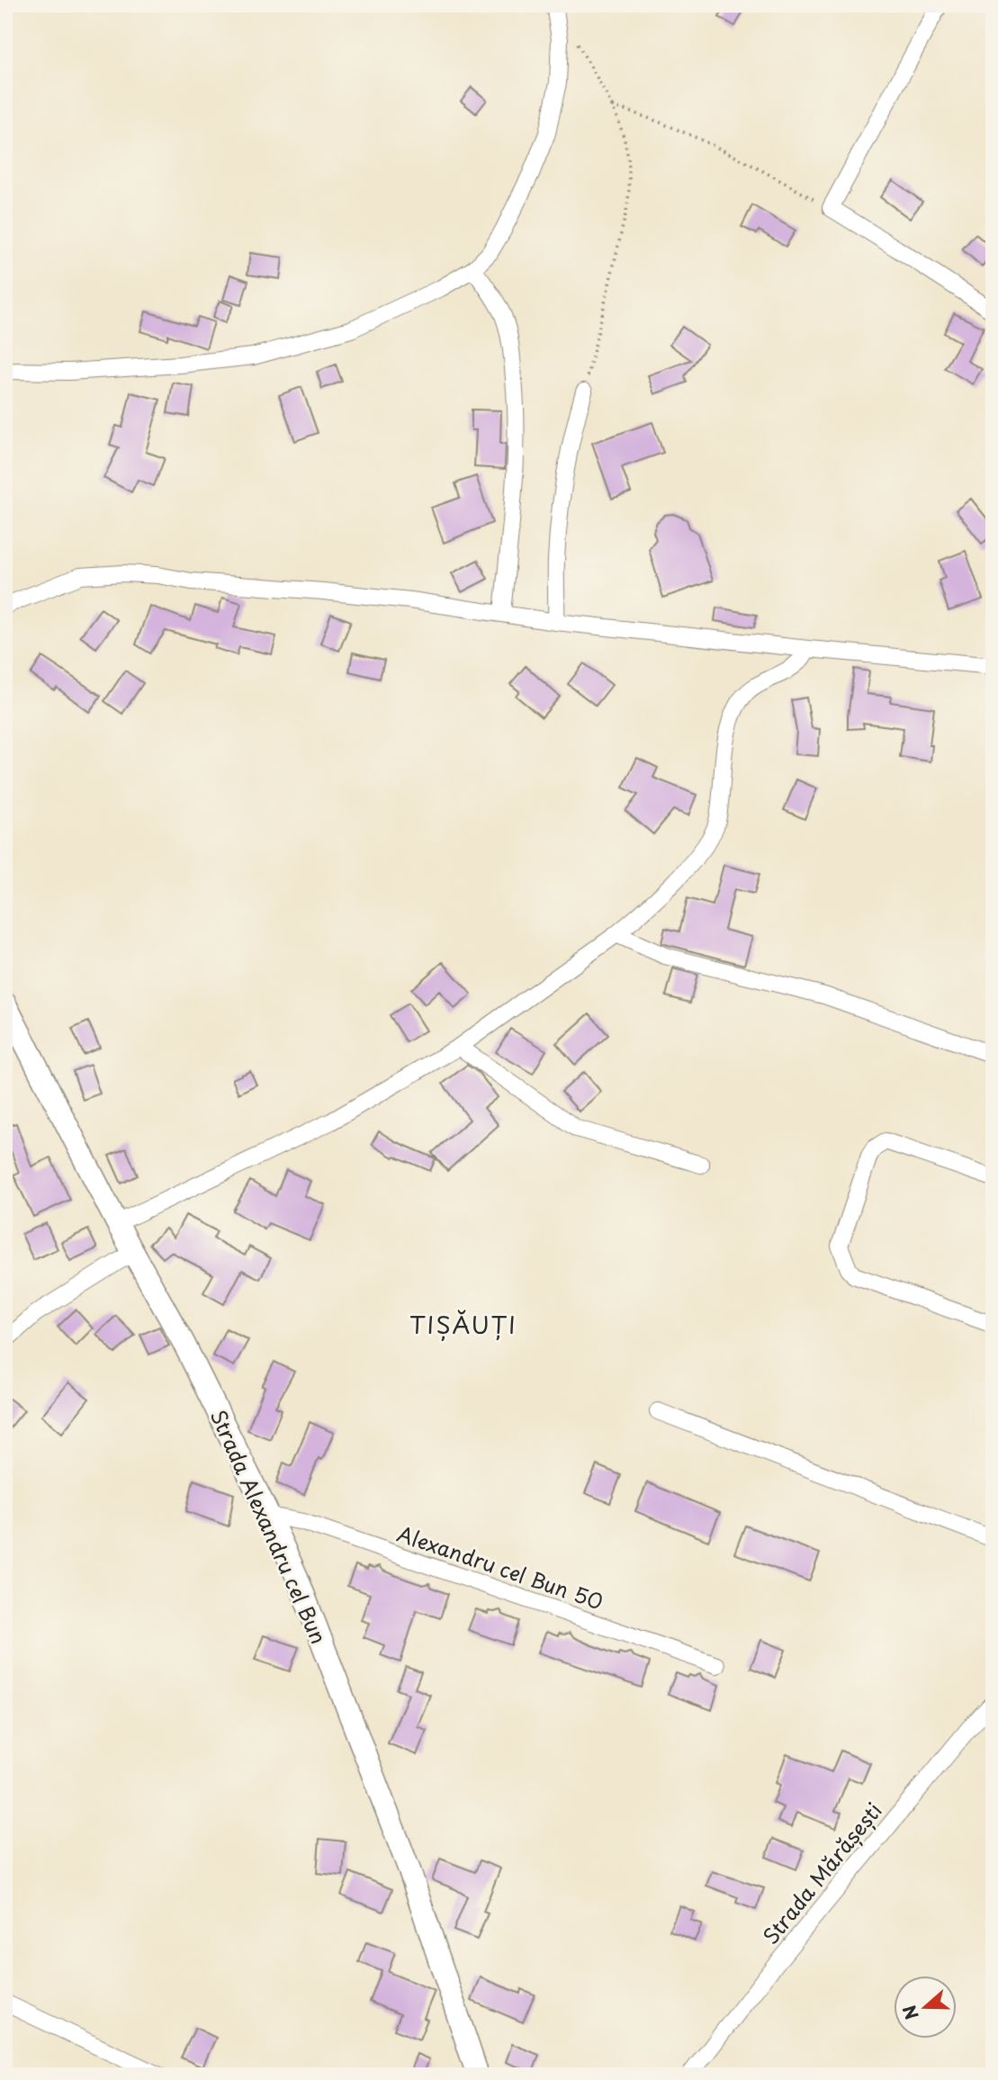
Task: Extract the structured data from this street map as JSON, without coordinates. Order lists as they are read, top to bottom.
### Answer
{
  "streets": {
    "street": ["Strada Alexandru cel Bun", "Alexandru cel Bun 50", "Strada Mărășești"]
  },
  "crossings": [
    ["Strada Alexandru cel Bun", "Alexandru cel Bun 50"]
  ],
  "districts": ["TIȘĂUȚI"],
  "north": "left"
}
